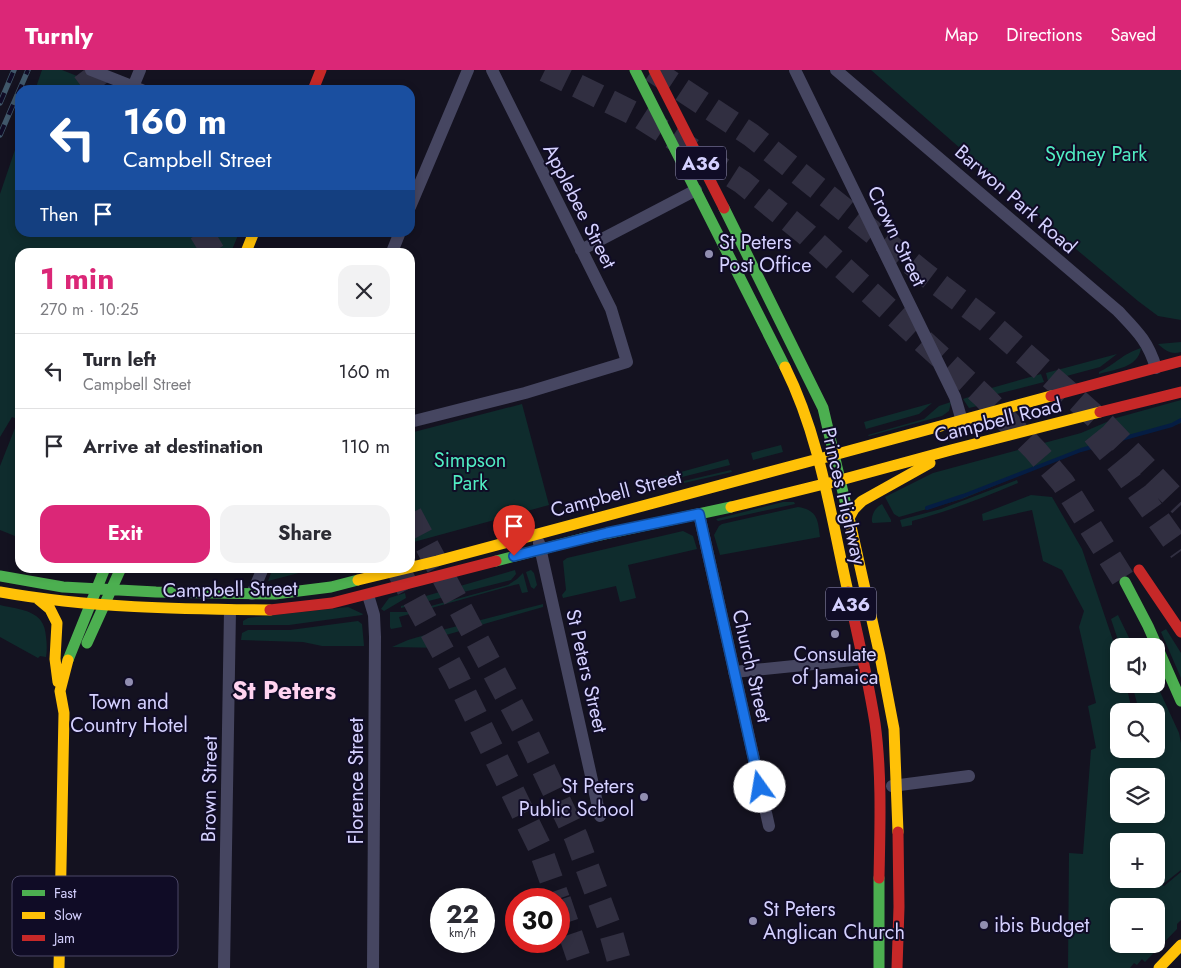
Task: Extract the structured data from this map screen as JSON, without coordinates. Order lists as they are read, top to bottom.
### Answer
{
  "streets": {
    "main road": [
      "A36",
      "Campbell Road",
      "Campbell Street",
      "Princes Highway"
    ],
    "street": [
      "Barwon Park Road",
      "Applebee Street",
      "Crown Street",
      "Church Street",
      "St Peters Street",
      "Florence Street",
      "Brown Street"
    ]
  },
  "crossings": [
    ["Barwon Park Road", "Campbell Road"],
    ["Crown Street", "Campbell Road"],
    ["Campbell Road", "Campbell Street"],
    ["Campbell Road", "Princes Highway"],
    ["Campbell Street", "Princes Highway"],
    ["Campbell Street", "Church Street"],
    ["Campbell Street", "St Peters Street"],
    ["Campbell Street", "Florence Street"],
    ["Campbell Street", "Brown Street"]
  ],
  "districts": ["St Peters"],
  "parks": ["Sydney Park", "Simpson Park"],
  "places": [
    "St Peters Post Office",
    "Consulate of Jamaica",
    "Town and Country Hotel",
    "St Peters Public School",
    "St Peters Anglican Church",
    "ibis Budget"
  ],
  "legend": ["Fast", "Slow", "Jam"],
  "page": {
    "header": "Turnly",
    "nav": ["Map", "Directions", "Saved"],
    "turn": ["160 m", "Campbell Street"],
    "then": "Then",
    "heading": ["1 min", "270 m · 10:25"],
    "list": [
      {
        "name": "Turn left",
        "note": "Campbell Street",
        "value": "160 m"
      },
      {
        "name": "Arrive at destination",
        "value": "110 m"
      }
    ],
    "buttons": ["Exit", "Share"],
    "map_buttons": ["+", "−"],
    "speed": "22 km/h",
    "limit": "30"
  }
}
